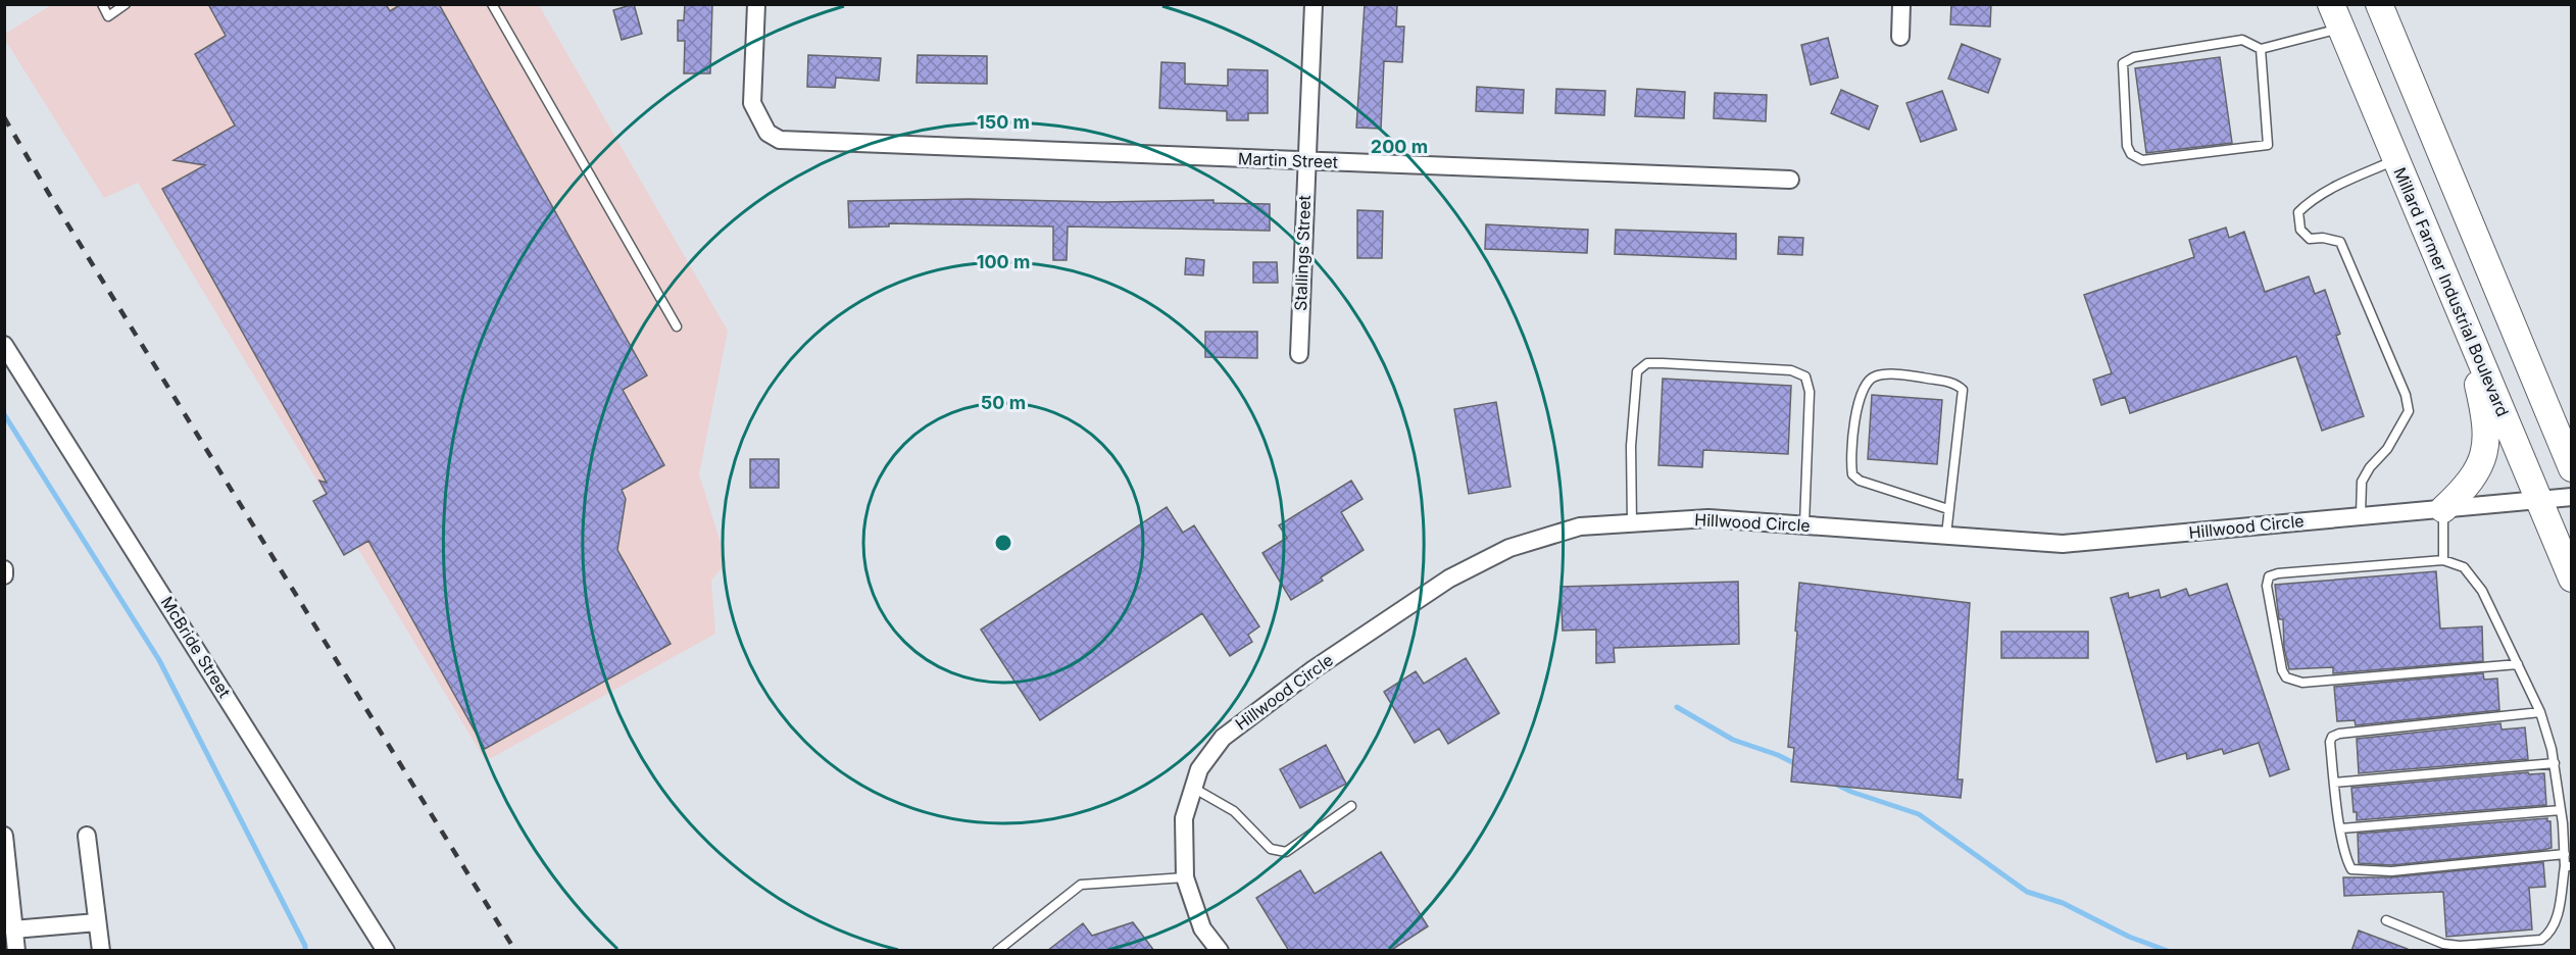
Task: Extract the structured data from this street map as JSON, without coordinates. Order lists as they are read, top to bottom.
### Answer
{
  "streets": {
    "main road": ["Millard Farmer Industrial Boulevard"],
    "street": [
      "Martin Street",
      "Stallings Street",
      "Hillwood Circle",
      "McBride Street"
    ]
  },
  "crossings": [
    ["Martin Street", "Stallings Street"],
    ["Millard Farmer Industrial Boulevard", "Hillwood Circle"]
  ],
  "rings": [
    "150 m",
    "200 m",
    "100 m",
    "50 m"
  ]
}
